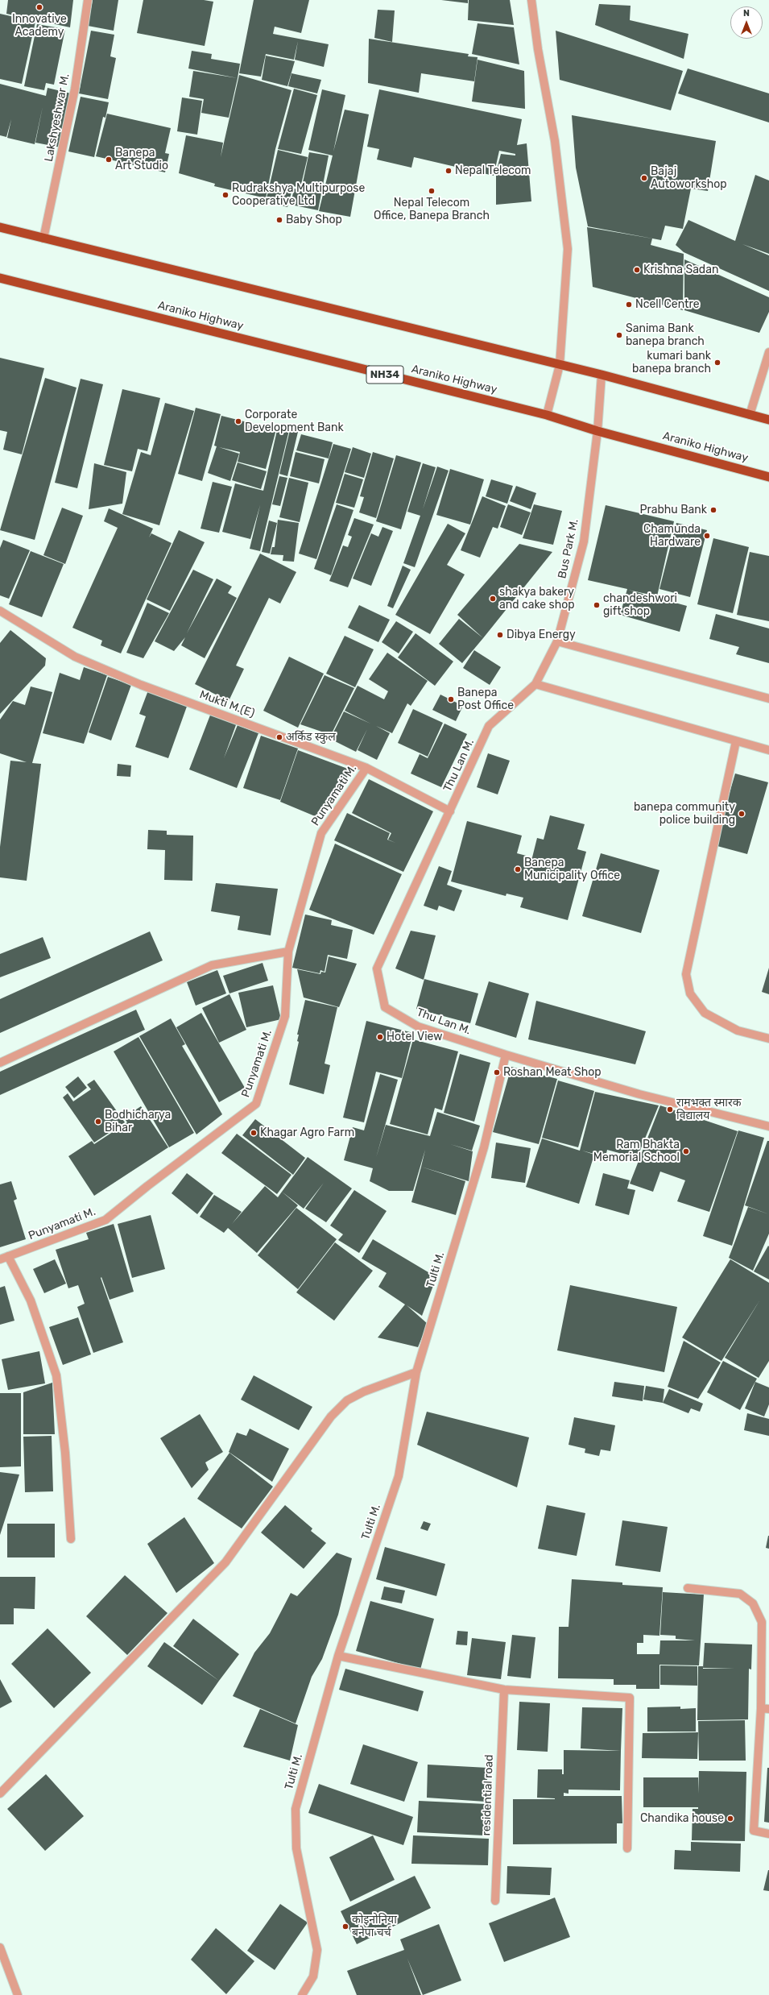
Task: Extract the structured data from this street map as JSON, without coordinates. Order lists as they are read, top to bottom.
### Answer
{
  "streets": {
    "highway": ["Araniko Highway", "NH34"],
    "street": [
      "Lakshyeshwar M.",
      "Bus Park M.",
      "Mukti M.(E)",
      "Thu Lan M.",
      "Punyamati M.",
      "Tulti M.",
      "residential road"
    ]
  },
  "crossings": [
    ["Araniko Highway", "Bus Park M."],
    ["Bus Park M.", "Thu Lan M."],
    ["Mukti M.(E)", "Thu Lan M."],
    ["Mukti M.(E)", "Punyamati M."],
    ["Thu Lan M.", "Tulti M."]
  ],
  "places": [
    "Innovative Academy",
    "Banepa Art Studio",
    "Nepal Telecom",
    "Bajaj Autoworkshop",
    "Nepal Telecom Office, Banepa Branch",
    "Rudrakshya Multipurpose Cooperative Ltd",
    "Baby Shop",
    "Krishna Sadan",
    "Ncell Centre",
    "Sanima Bank banepa branch",
    "kumari bank banepa branch",
    "Corporate Development Bank",
    "Prabhu Bank",
    "Chamunda Hardware",
    "shakya bakery and cake shop",
    "chandeshwori gift shop",
    "Dibya Energy",
    "Banepa Post Office",
    "अर्किड स्कुल",
    "banepa community police building",
    "Banepa Municipality Office",
    "Hotel View",
    "Roshan Meat Shop",
    "रामभक्त स्मारक विद्यालय",
    "Bodhicharya Bihar",
    "Khagar Agro Farm",
    "Ram Bhakta Memorial School",
    "Chandika house",
    "कोइनोनिया बनेपा चर्च"
  ],
  "north": "top"
}
